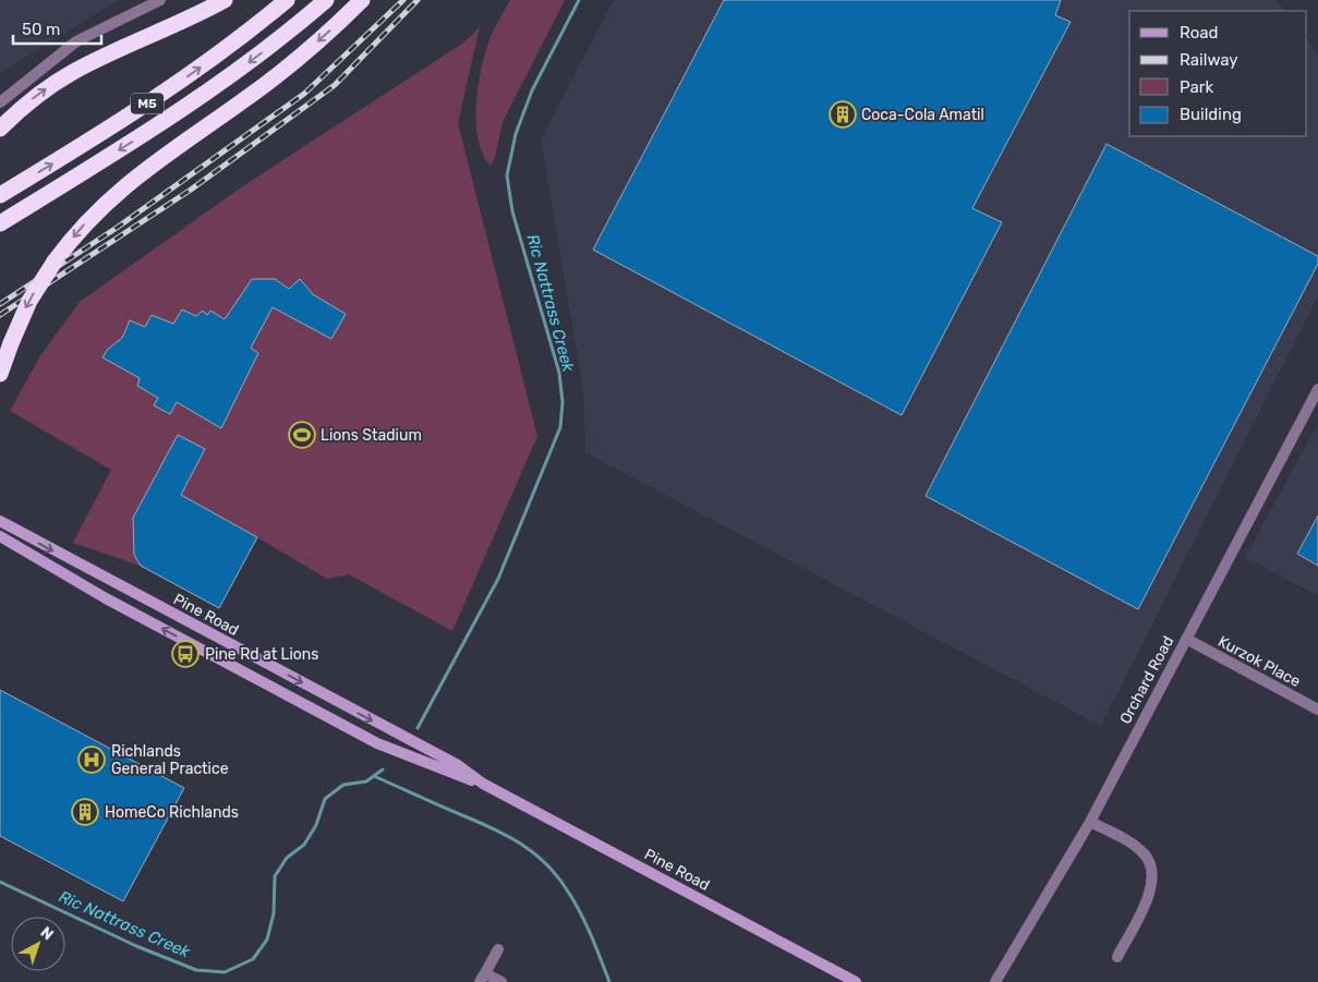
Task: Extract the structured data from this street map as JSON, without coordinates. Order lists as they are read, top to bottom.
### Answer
{
  "streets": {
    "highway": ["M5"],
    "street": ["Pine Road", "Kurzok Place", "Orchard Road"]
  },
  "crossings": [
    ["Kurzok Place", "Orchard Road"]
  ],
  "water": ["Ric Nattrass Creek"],
  "places": {
    "building": ["Coca-Cola Amatil", "HomeCo Richlands"],
    "sports": ["Lions Stadium"],
    "bus stop": ["Pine Rd at Lions"],
    "hospital": ["Richlands General Practice"]
  },
  "legend": [
    "Road",
    "Railway",
    "Park",
    "Building"
  ],
  "scale_bar": "50 m",
  "north": "top right"
}
